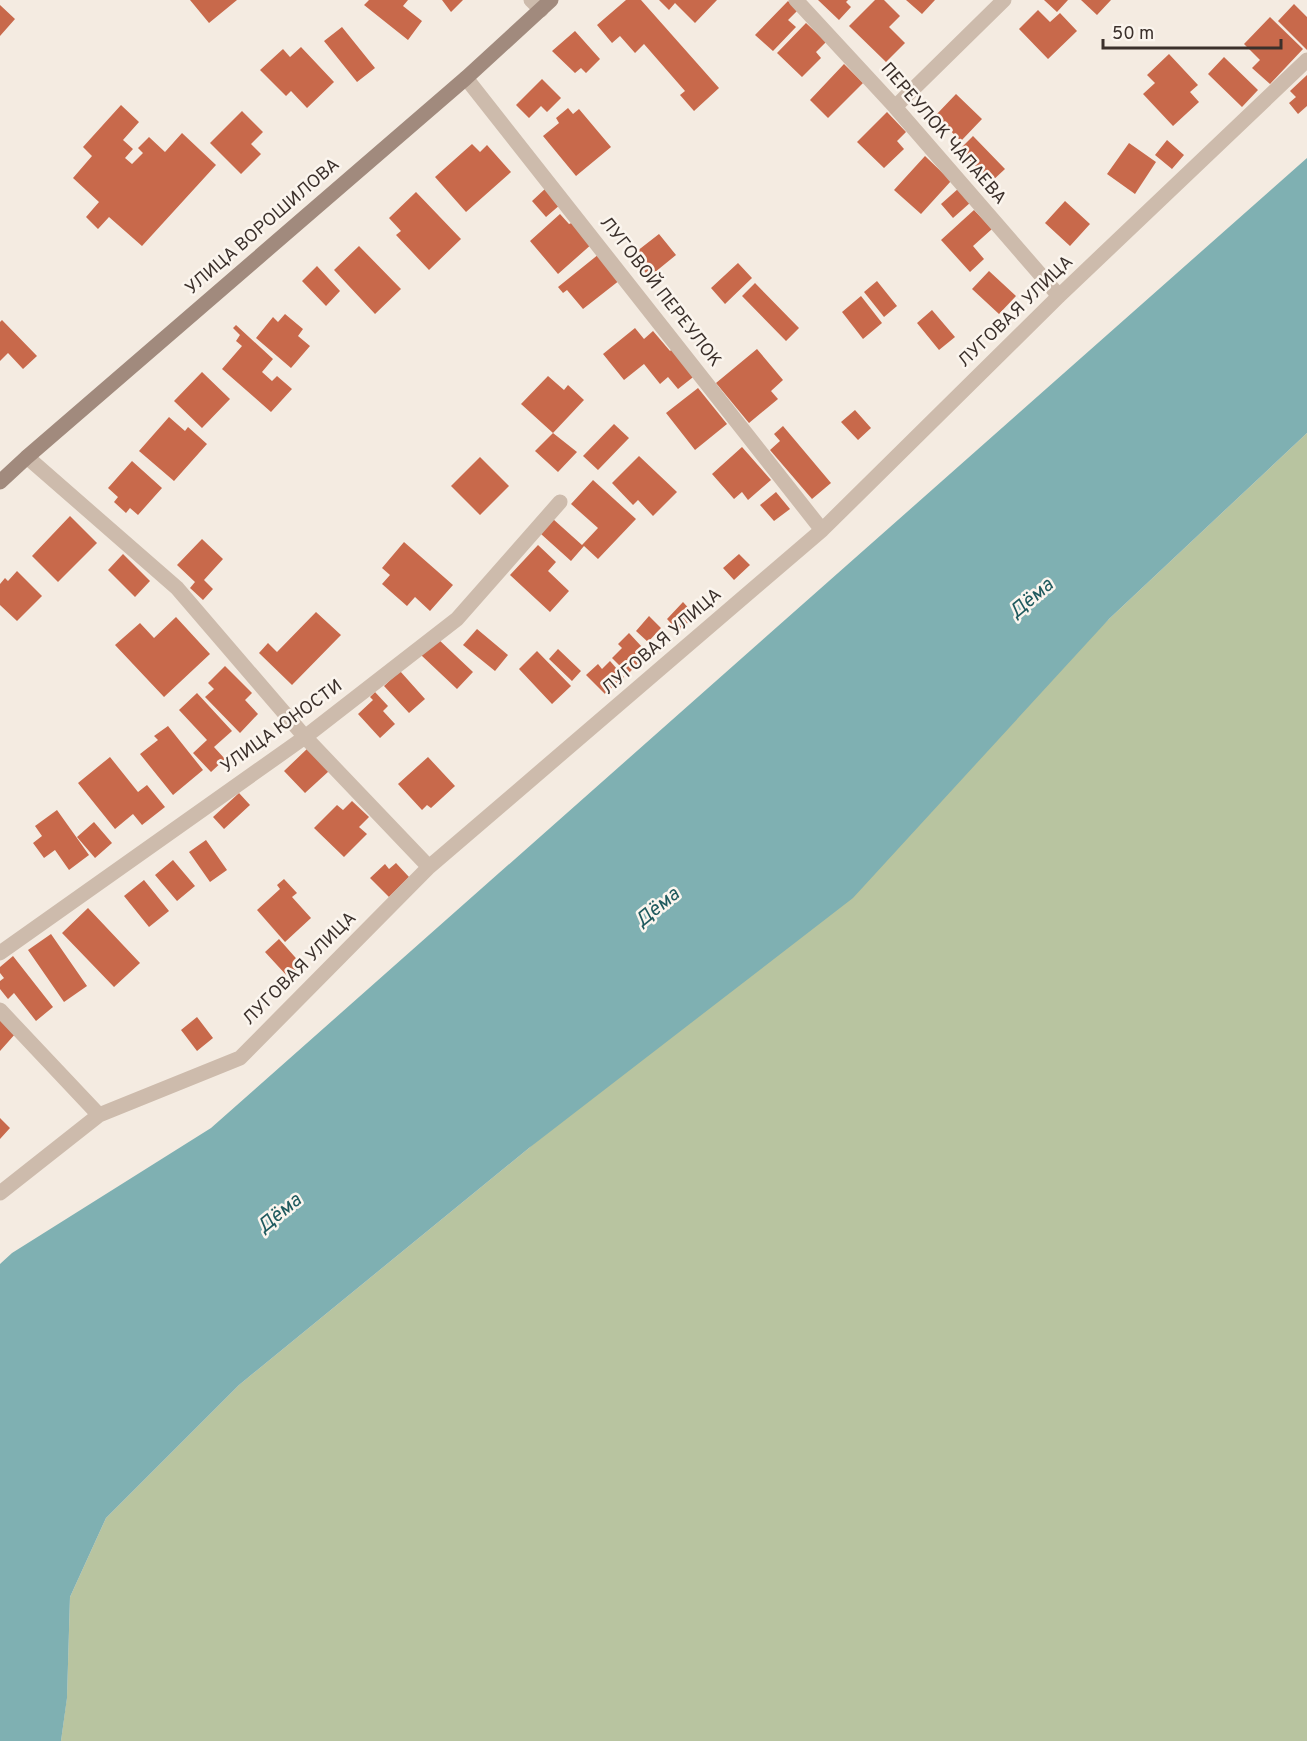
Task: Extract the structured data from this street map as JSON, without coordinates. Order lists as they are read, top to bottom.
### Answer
{
  "streets": {
    "street": [
      "ПЕРЕУЛОК ЧАПАЕВА",
      "УЛИЦА ВОРОШИЛОВА",
      "ЛУГОВОЙ ПЕРЕУЛОК",
      "ЛУГОВАЯ УЛИЦА",
      "УЛИЦА ЮНОСТИ"
    ]
  },
  "crossings": [
    ["ПЕРЕУЛОК ЧАПАЕВА", "ЛУГОВАЯ УЛИЦА"],
    ["УЛИЦА ВОРОШИЛОВА", "ЛУГОВОЙ ПЕРЕУЛОК"],
    ["ЛУГОВОЙ ПЕРЕУЛОК", "ЛУГОВАЯ УЛИЦА"]
  ],
  "water": ["Дёма"],
  "scale_bar": "50 m"
}
